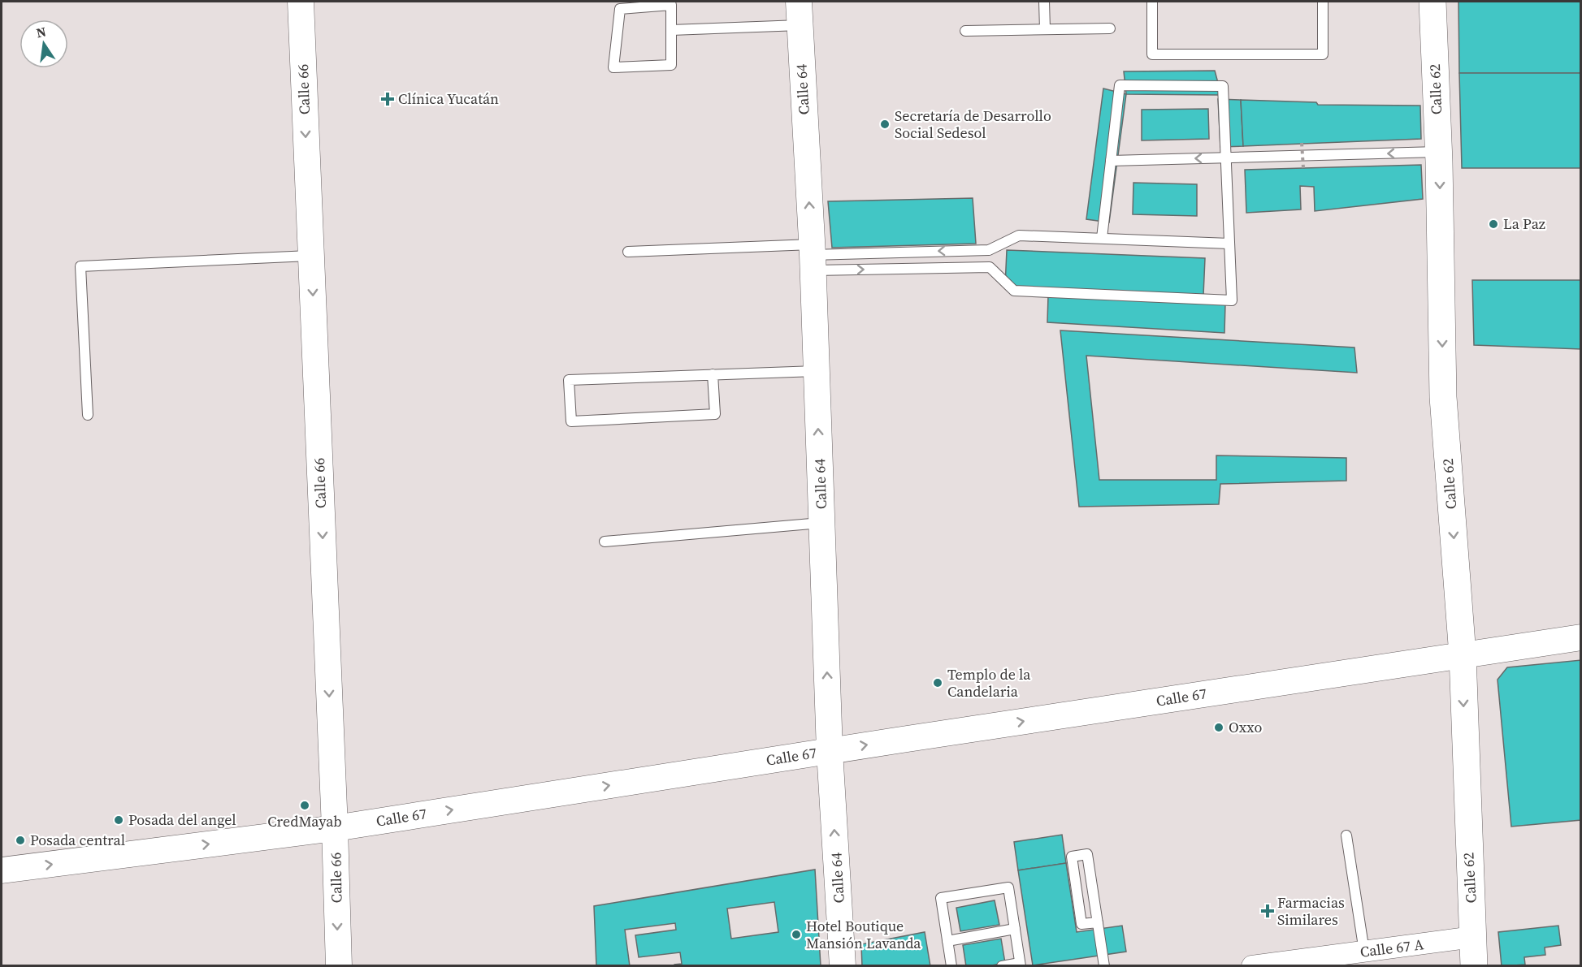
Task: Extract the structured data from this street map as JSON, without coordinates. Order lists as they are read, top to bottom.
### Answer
{
  "streets": {
    "main road": ["Calle 62"],
    "street": [
      "Calle 66",
      "Calle 64",
      "Calle 67",
      "Calle 67 A"
    ]
  },
  "crossings": [
    ["Calle 66", "Calle 67"],
    ["Calle 64", "Calle 67"],
    ["Calle 62", "Calle 67"],
    ["Calle 62", "Calle 67 A"]
  ],
  "one_way": [
    "Calle 66",
    "Calle 64",
    "Calle 62",
    "Calle 67"
  ],
  "places": {
    "health": ["Clínica Yucatán", "Farmacias Similares"],
    "other": [
      "Secretaría de Desarrollo Social Sedesol",
      "La Paz",
      "Templo de la Candelaria",
      "Oxxo",
      "CredMayab",
      "Posada del angel",
      "Posada central",
      "Hotel Boutique Mansión Lavanda"
    ]
  },
  "north": "top"
}
